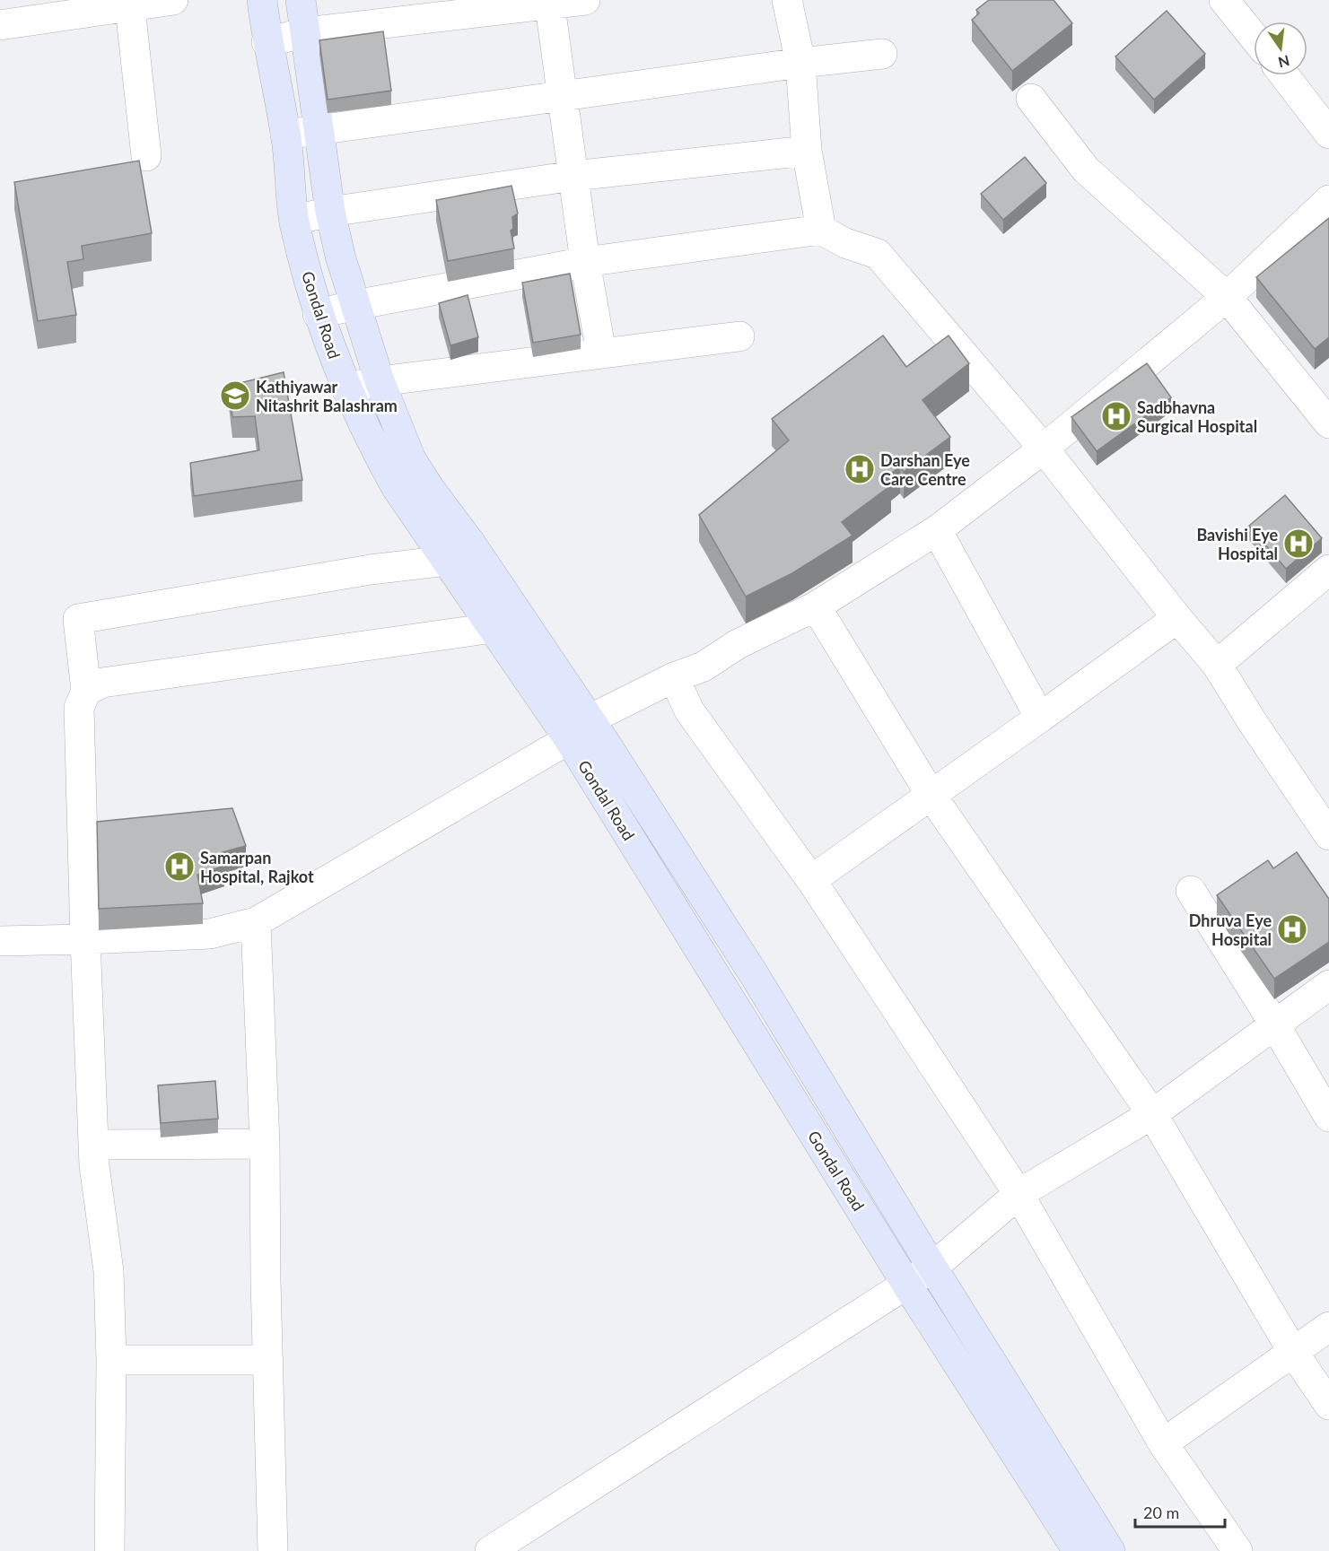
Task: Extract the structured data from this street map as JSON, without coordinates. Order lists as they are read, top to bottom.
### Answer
{
  "streets": {
    "main road": ["Gondal Road"]
  },
  "places": {
    "school or university": ["Kathiyawar Nitashrit Balashram"],
    "hospital": [
      "Sadbhavna Surgical Hospital",
      "Darshan Eye Care Centre",
      "Bavishi Eye Hospital",
      "Samarpan Hospital, Rajkot",
      "Dhruva Eye Hospital"
    ]
  },
  "scale_bar": "20 m",
  "north": "bottom"
}
